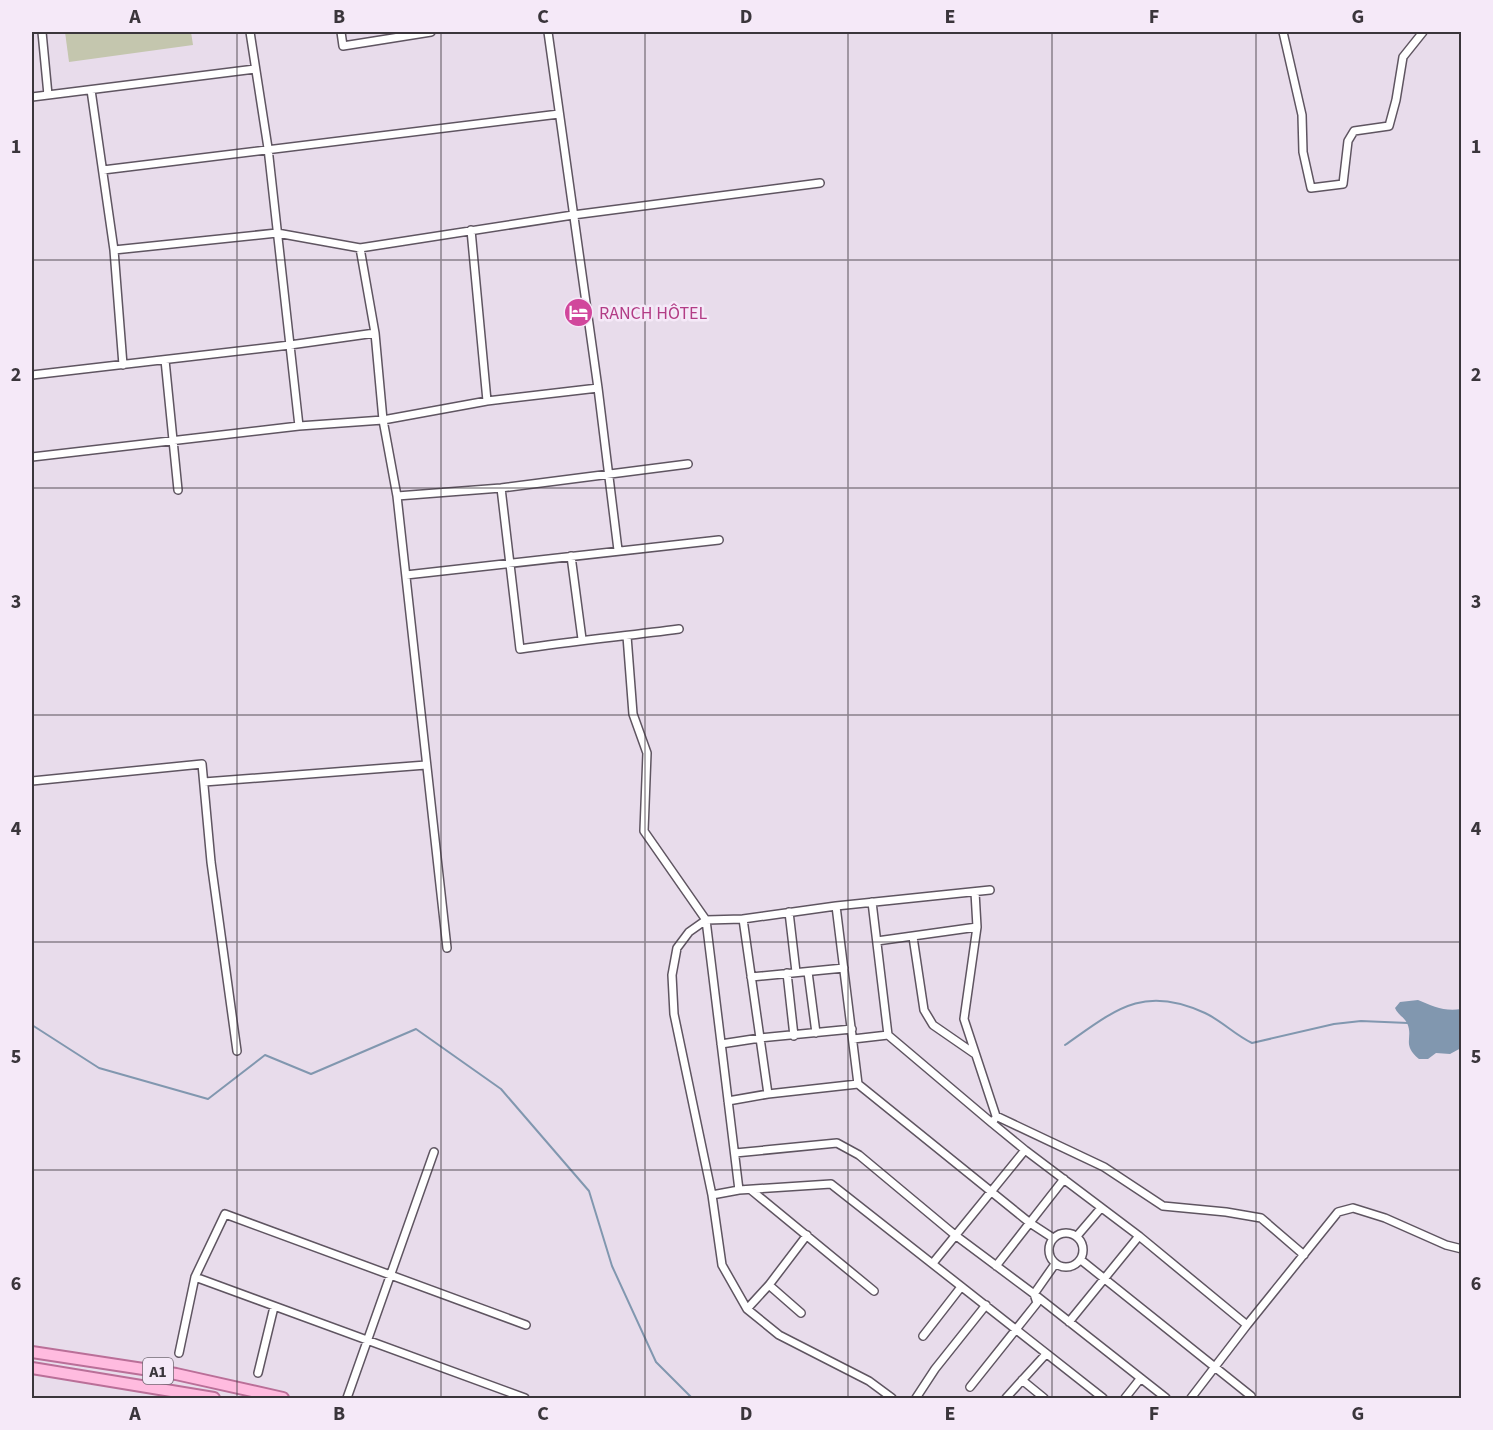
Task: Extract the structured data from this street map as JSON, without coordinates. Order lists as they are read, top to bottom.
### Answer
{
  "streets": {
    "main road": ["A1"]
  },
  "places": {
    "hotel": ["RANCH HÔTEL"]
  },
  "grid": {
    "columns": [
      "A",
      "B",
      "C",
      "D",
      "E",
      "F",
      "G"
    ],
    "rows": [
      "1",
      "2",
      "3",
      "4",
      "5",
      "6"
    ]
  }
}
